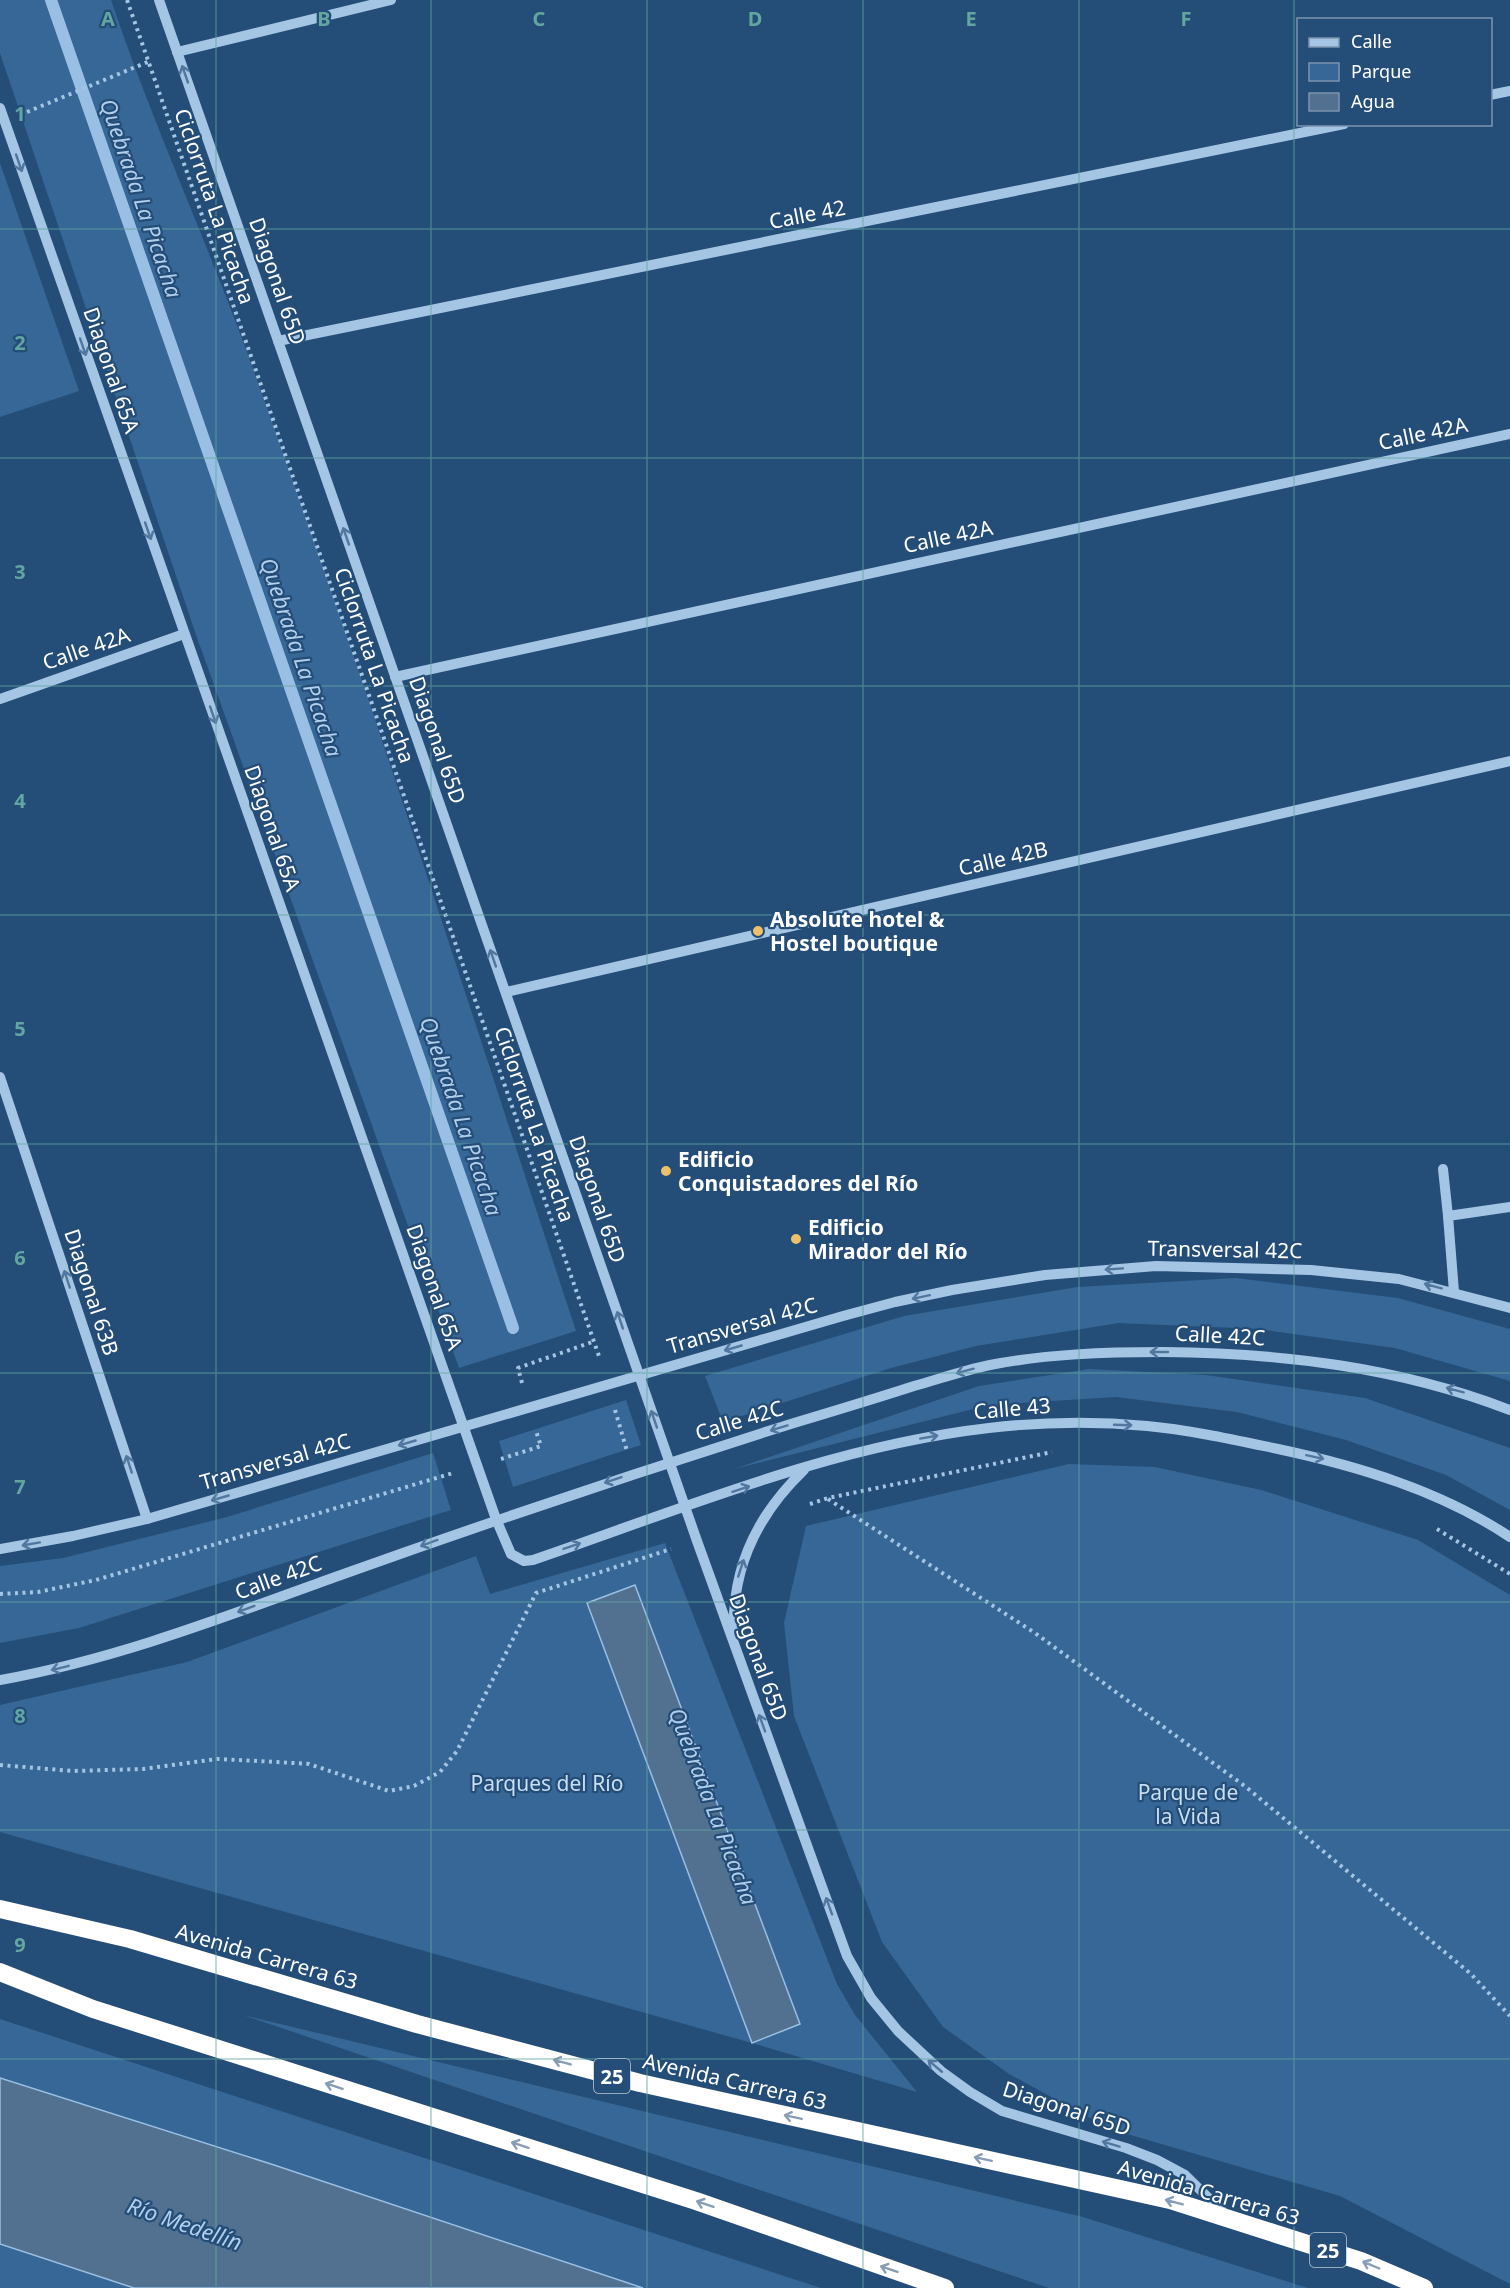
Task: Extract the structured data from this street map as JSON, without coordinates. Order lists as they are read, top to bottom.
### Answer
{
  "streets": {
    "highway": ["Avenida Carrera 63", "25"],
    "street": [
      "Calle 42",
      "Diagonal 65D",
      "Diagonal 65A",
      "Calle 42A",
      "Calle 42B",
      "Transversal 42C",
      "Diagonal 63B",
      "Calle 42C",
      "Calle 43"
    ],
    "path": ["Ciclorruta La Picacha"]
  },
  "crossings": [
    ["Calle 42", "Diagonal 65D"],
    ["Diagonal 65D", "Calle 42A"],
    ["Diagonal 65D", "Calle 42B"],
    ["Diagonal 65D", "Transversal 42C"],
    ["Diagonal 65D", "Calle 42C"],
    ["Diagonal 65D", "Calle 43"],
    ["Diagonal 65D", "Avenida Carrera 63"],
    ["Diagonal 65A", "Calle 42A"],
    ["Diagonal 65A", "Transversal 42C"],
    ["Diagonal 65A", "Calle 42C"],
    ["Diagonal 65A", "Calle 43"],
    ["Transversal 42C", "Diagonal 63B"]
  ],
  "one_way": [
    "Diagonal 65D",
    "Diagonal 65A",
    "Transversal 42C",
    "Diagonal 63B",
    "Calle 42C",
    "Calle 43"
  ],
  "water": ["Quebrada La Picacha", "Río Medellín"],
  "parks": ["Parques del Río", "Parque de la Vida"],
  "places": ["Absolute hotel & Hostel boutique", "Edificio Conquistadores del Río", "Edificio Mirador del Río"],
  "legend": ["Calle", "Parque", "Agua"],
  "grid": {
    "columns": [
      "A",
      "B",
      "C",
      "D",
      "E",
      "F"
    ],
    "rows": [
      "1",
      "2",
      "3",
      "4",
      "5",
      "6",
      "7",
      "8",
      "9"
    ]
  }
}
